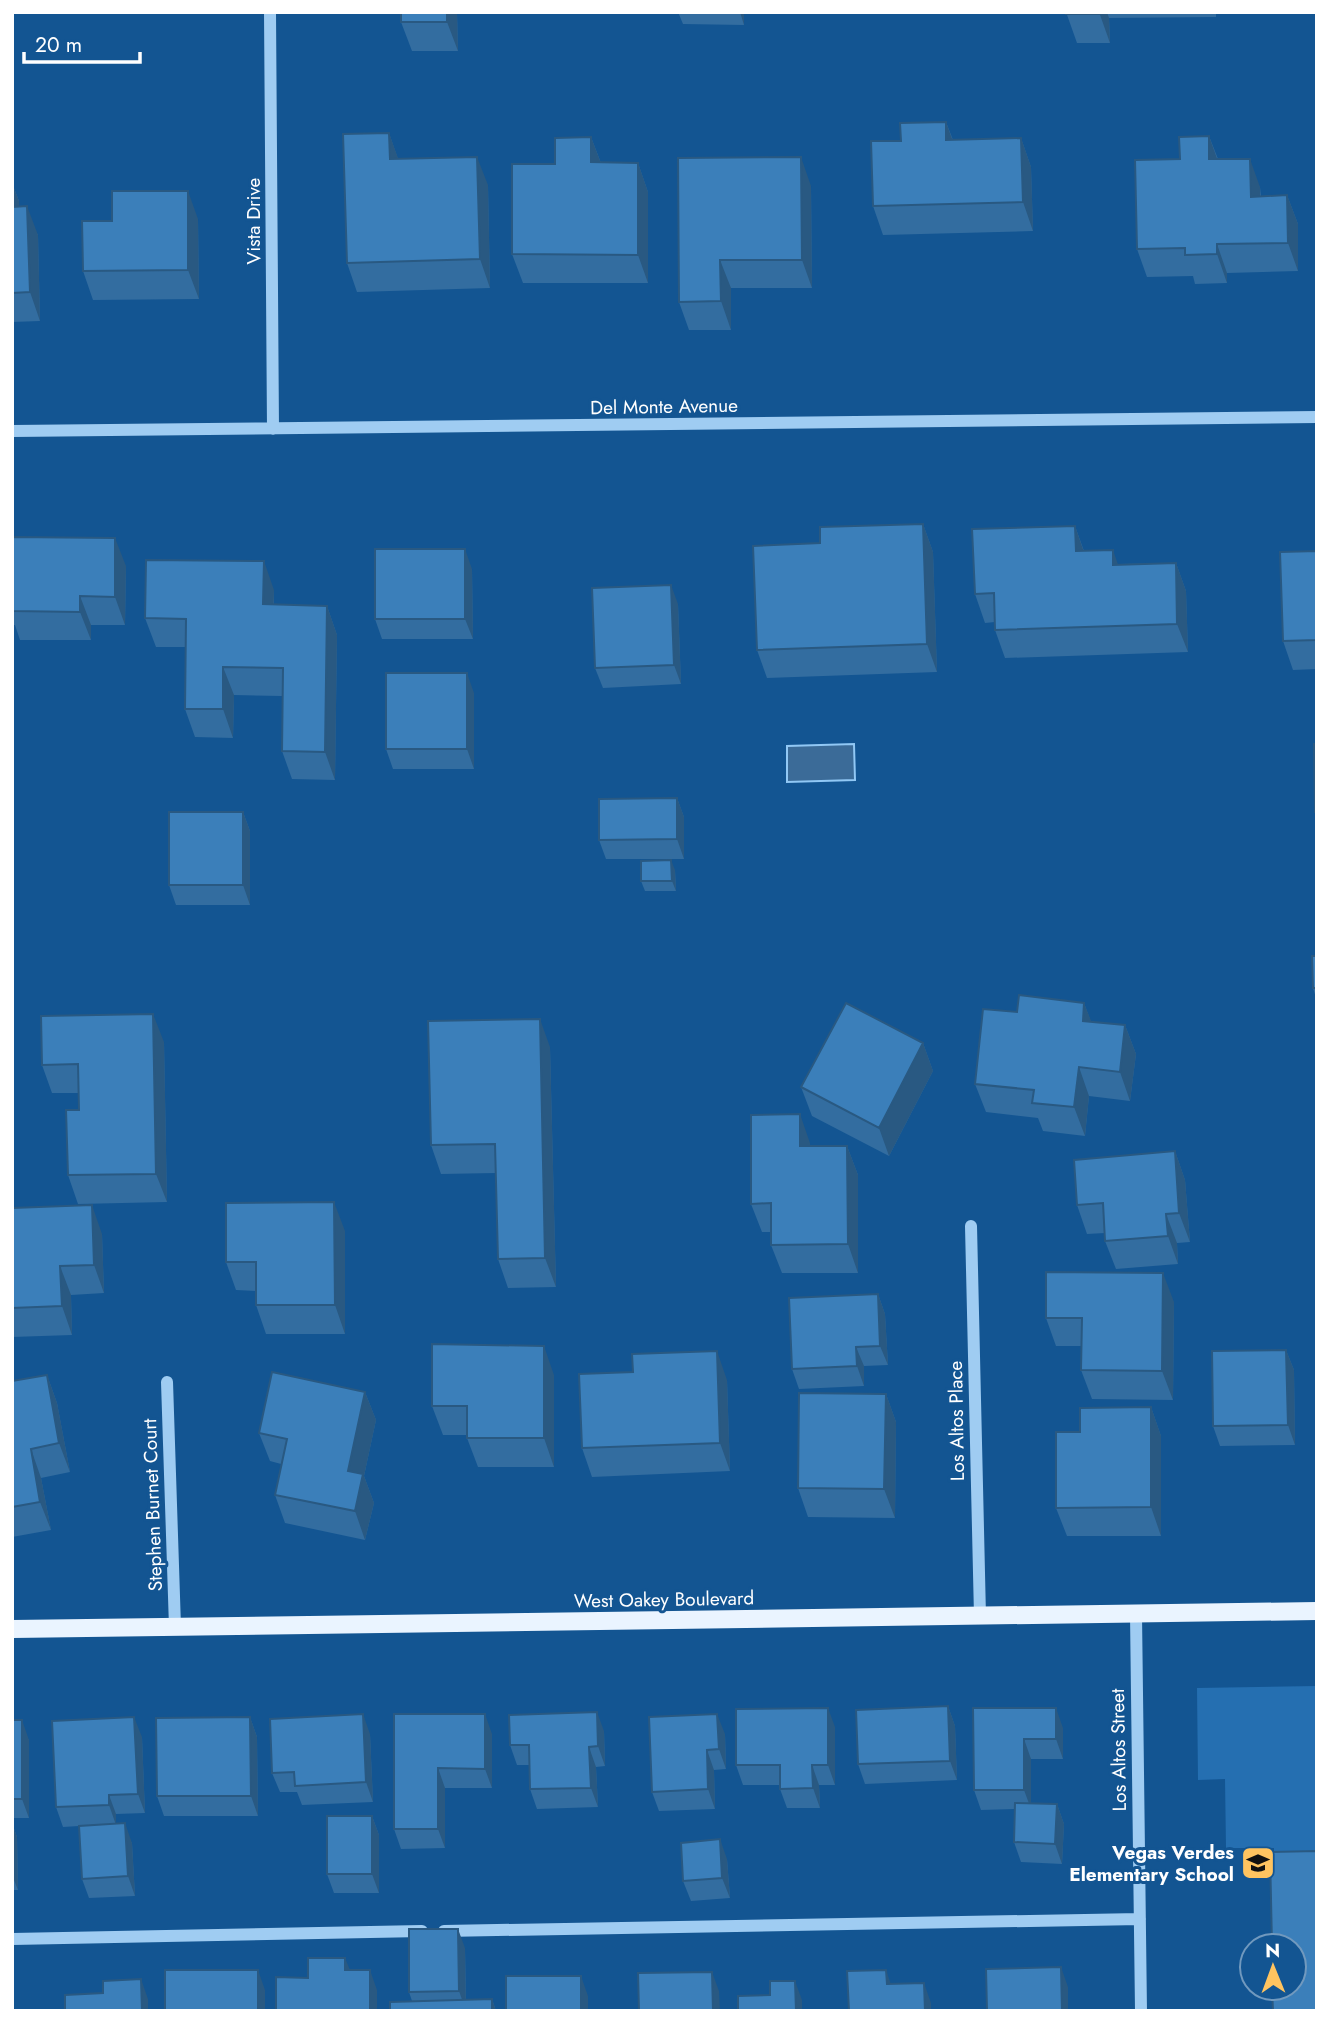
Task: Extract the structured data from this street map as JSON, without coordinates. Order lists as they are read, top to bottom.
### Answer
{
  "streets": {
    "main road": ["West Oakey Boulevard"],
    "street": [
      "Vista Drive",
      "Del Monte Avenue",
      "Los Altos Place",
      "Stephen Burnet Court",
      "Los Altos Street"
    ]
  },
  "crossings": [
    ["Vista Drive", "Del Monte Avenue"],
    ["Los Altos Place", "West Oakey Boulevard"],
    ["Stephen Burnet Court", "West Oakey Boulevard"],
    ["West Oakey Boulevard", "Los Altos Street"]
  ],
  "places": {
    "school or university": ["Vegas Verdes Elementary School"]
  },
  "scale_bar": "20 m",
  "north": "top"
}
